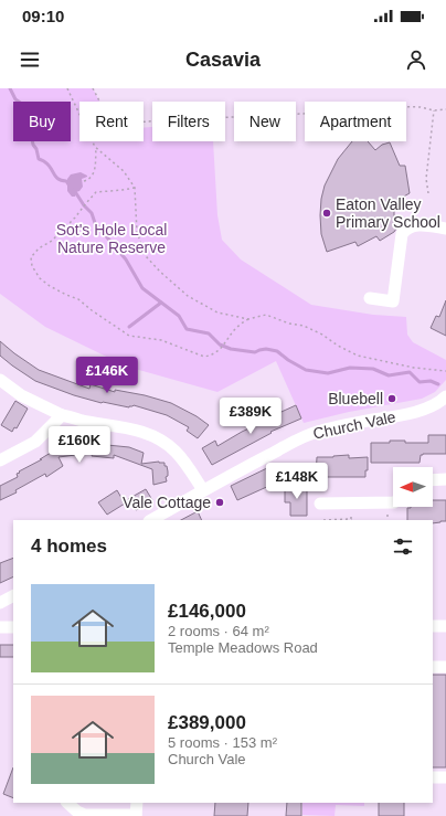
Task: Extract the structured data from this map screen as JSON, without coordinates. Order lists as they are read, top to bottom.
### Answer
{
  "streets": {
    "street": ["Church Vale"]
  },
  "parks": ["Sot's Hole Local Nature Reserve"],
  "places": ["Eaton Valley Primary School", "Bluebell", "Vale Cottage"],
  "north": "left",
  "page": {
    "status": "09:10",
    "header": "Casavia",
    "chip": [
      "Buy",
      "Rent",
      "Filters",
      "New",
      "Apartment"
    ],
    "price": [
      "£146K",
      "£389K",
      "£160K",
      "£148K"
    ],
    "heading": "4 homes",
    "list": [
      {
        "name": "£146,000",
        "note": "2 rooms · 64 m² · Temple Meadows Road"
      },
      {
        "name": "£389,000",
        "note": "5 rooms · 153 m² · Church Vale"
      }
    ]
  }
}
